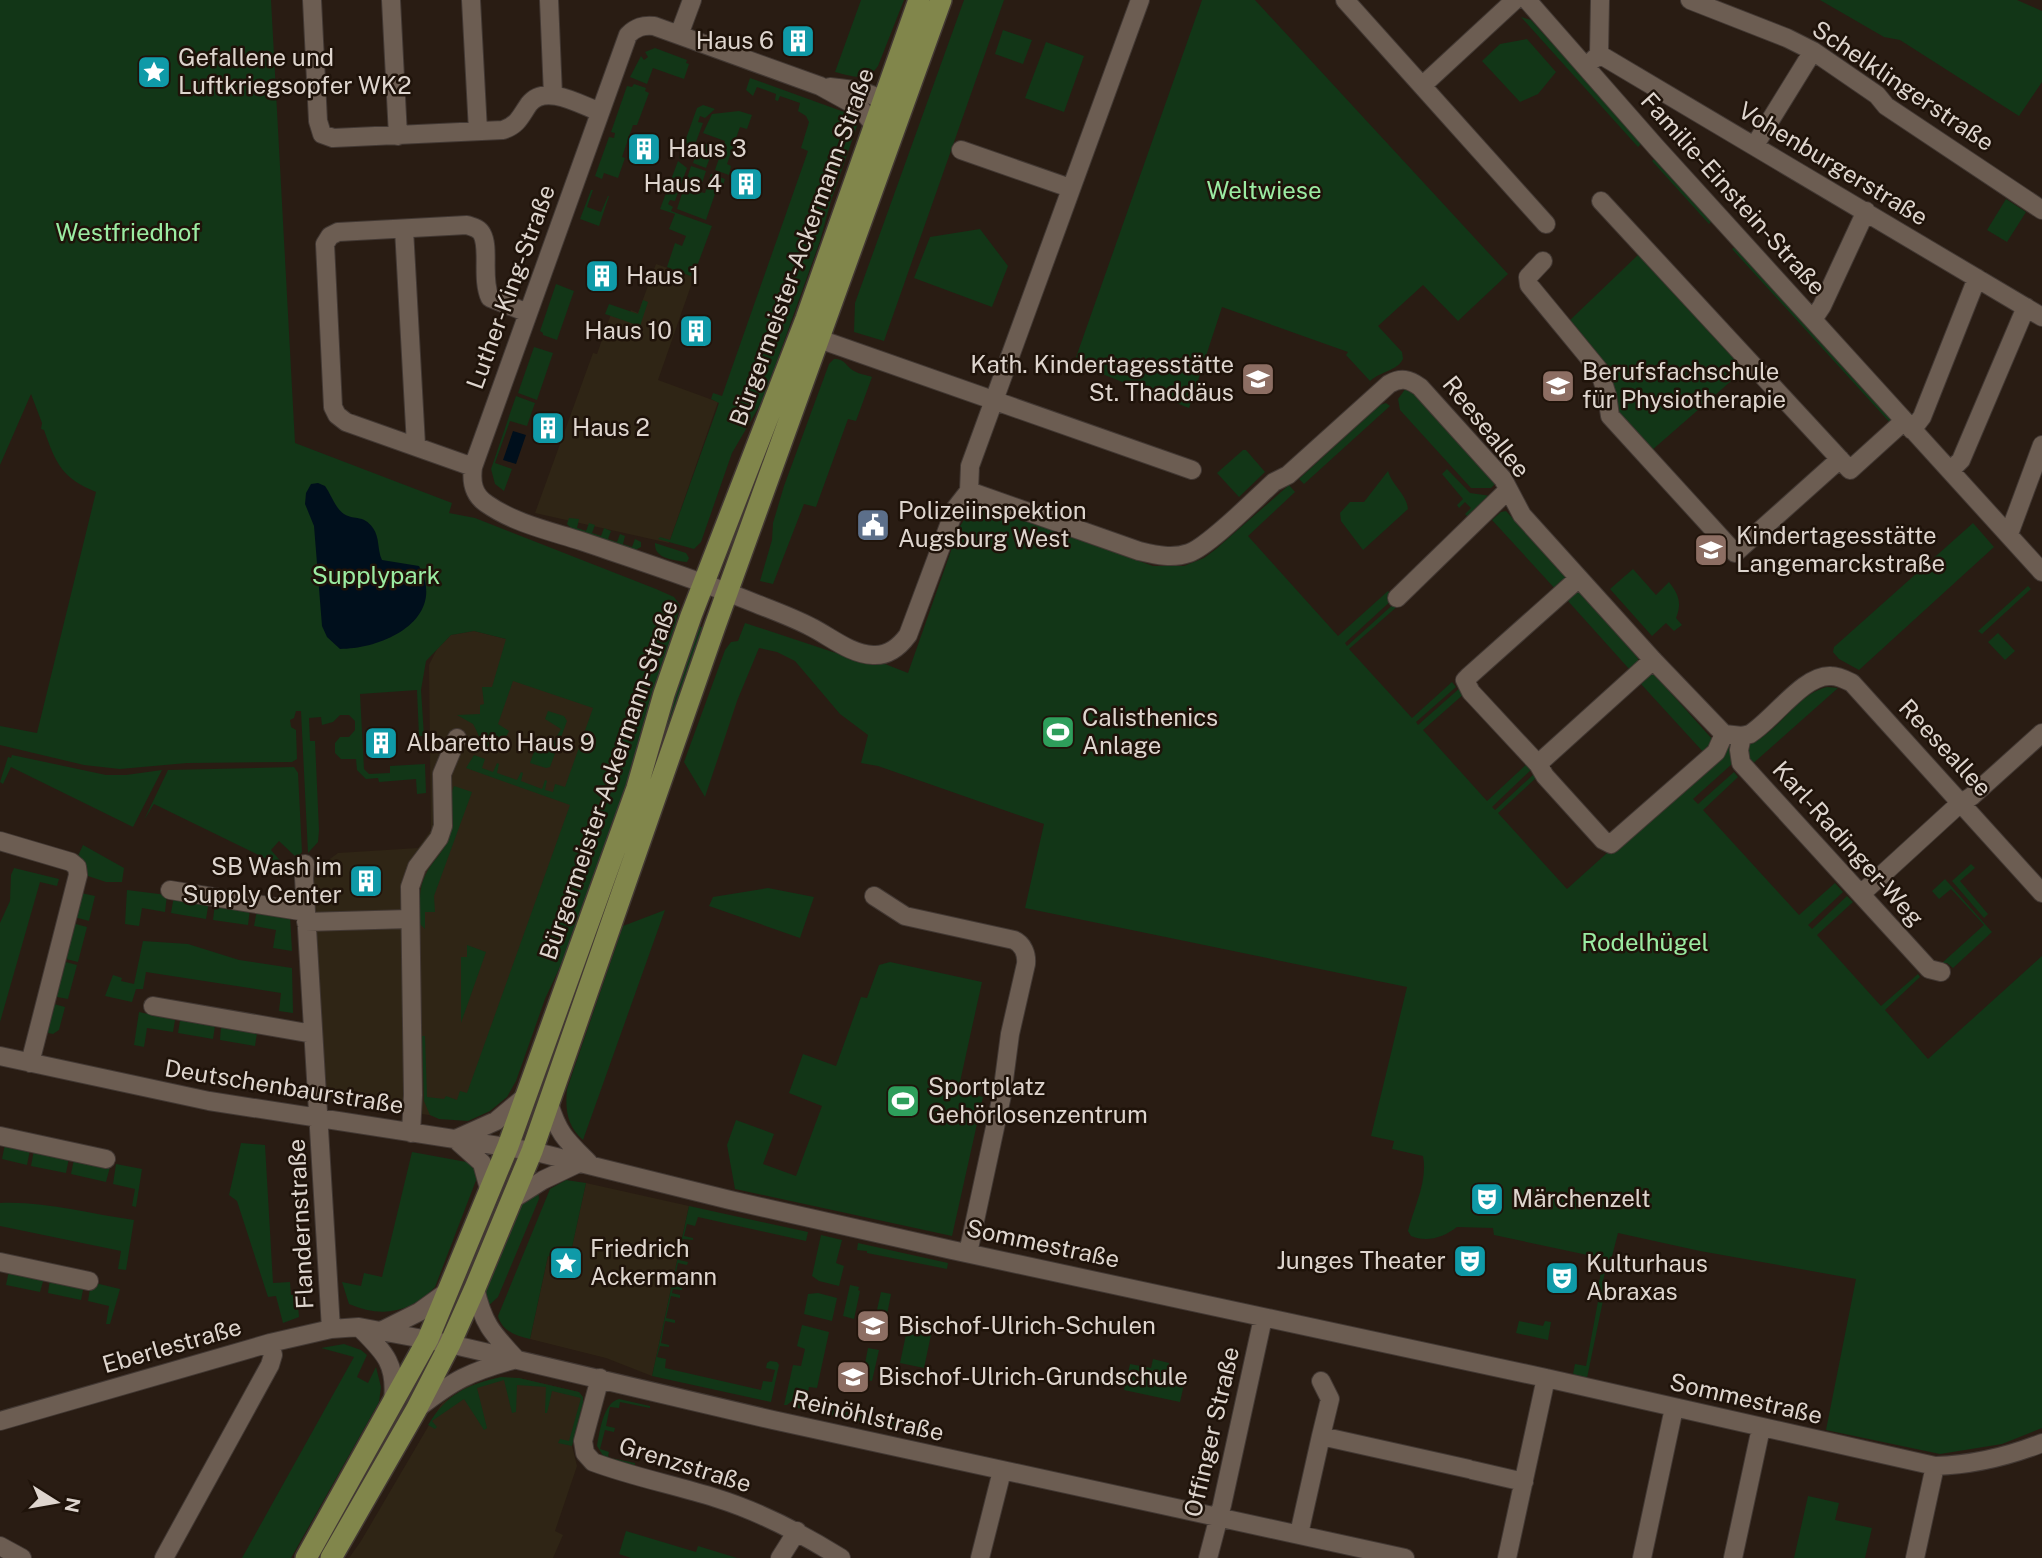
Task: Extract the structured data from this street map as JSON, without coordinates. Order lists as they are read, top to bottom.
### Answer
{
  "streets": {
    "main road": ["Bürgermeister-Ackermann-Straße"],
    "street": [
      "Schelklingerstraße",
      "Vohenburgerstraße",
      "Familie-Einstein-Straße",
      "Luther-King-Straße",
      "Reeseallee",
      "Karl-Radinger-Weg",
      "Deutschenbaurstraße",
      "Flandernstraße",
      "Sommestraße",
      "Eberlestraße",
      "Reinöhlstraße",
      "Offinger Straße",
      "Grenzstraße"
    ]
  },
  "crossings": [
    ["Vohenburgerstraße", "Familie-Einstein-Straße"],
    ["Bürgermeister-Ackermann-Straße", "Luther-King-Straße"],
    ["Bürgermeister-Ackermann-Straße", "Deutschenbaurstraße"],
    ["Bürgermeister-Ackermann-Straße", "Sommestraße"],
    ["Bürgermeister-Ackermann-Straße", "Eberlestraße"],
    ["Bürgermeister-Ackermann-Straße", "Reinöhlstraße"],
    ["Reeseallee", "Karl-Radinger-Weg"],
    ["Deutschenbaurstraße", "Flandernstraße"],
    ["Deutschenbaurstraße", "Sommestraße"],
    ["Flandernstraße", "Eberlestraße"],
    ["Sommestraße", "Offinger Straße"],
    ["Eberlestraße", "Reinöhlstraße"],
    ["Reinöhlstraße", "Offinger Straße"],
    ["Reinöhlstraße", "Grenzstraße"]
  ],
  "parks": [
    "Weltwiese",
    "Westfriedhof",
    "Supplypark",
    "Rodelhügel"
  ],
  "places": {
    "building": [
      "Haus 6",
      "Haus 3",
      "Haus 4",
      "Haus 1",
      "Haus 10",
      "Haus 2",
      "Albaretto Haus 9",
      "SB Wash im Supply Center"
    ],
    "place": ["Gefallene und Luftkriegsopfer WK2", "Friedrich Ackermann"],
    "school or university": [
      "Kath. Kindertagesstätte St. Thaddäus",
      "Berufsfachschule für Physiotherapie",
      "Kindertagesstätte Langemarckstraße",
      "Bischof-Ulrich-Schulen",
      "Bischof-Ulrich-Grundschule"
    ],
    "public building": ["Polizeiinspektion Augsburg West"],
    "sports": ["Calisthenics Anlage", "Sportplatz Gehörlosenzentrum"],
    "theatre": ["Märchenzelt", "Junges Theater", "Kulturhaus Abraxas"]
  },
  "north": "right"
}
